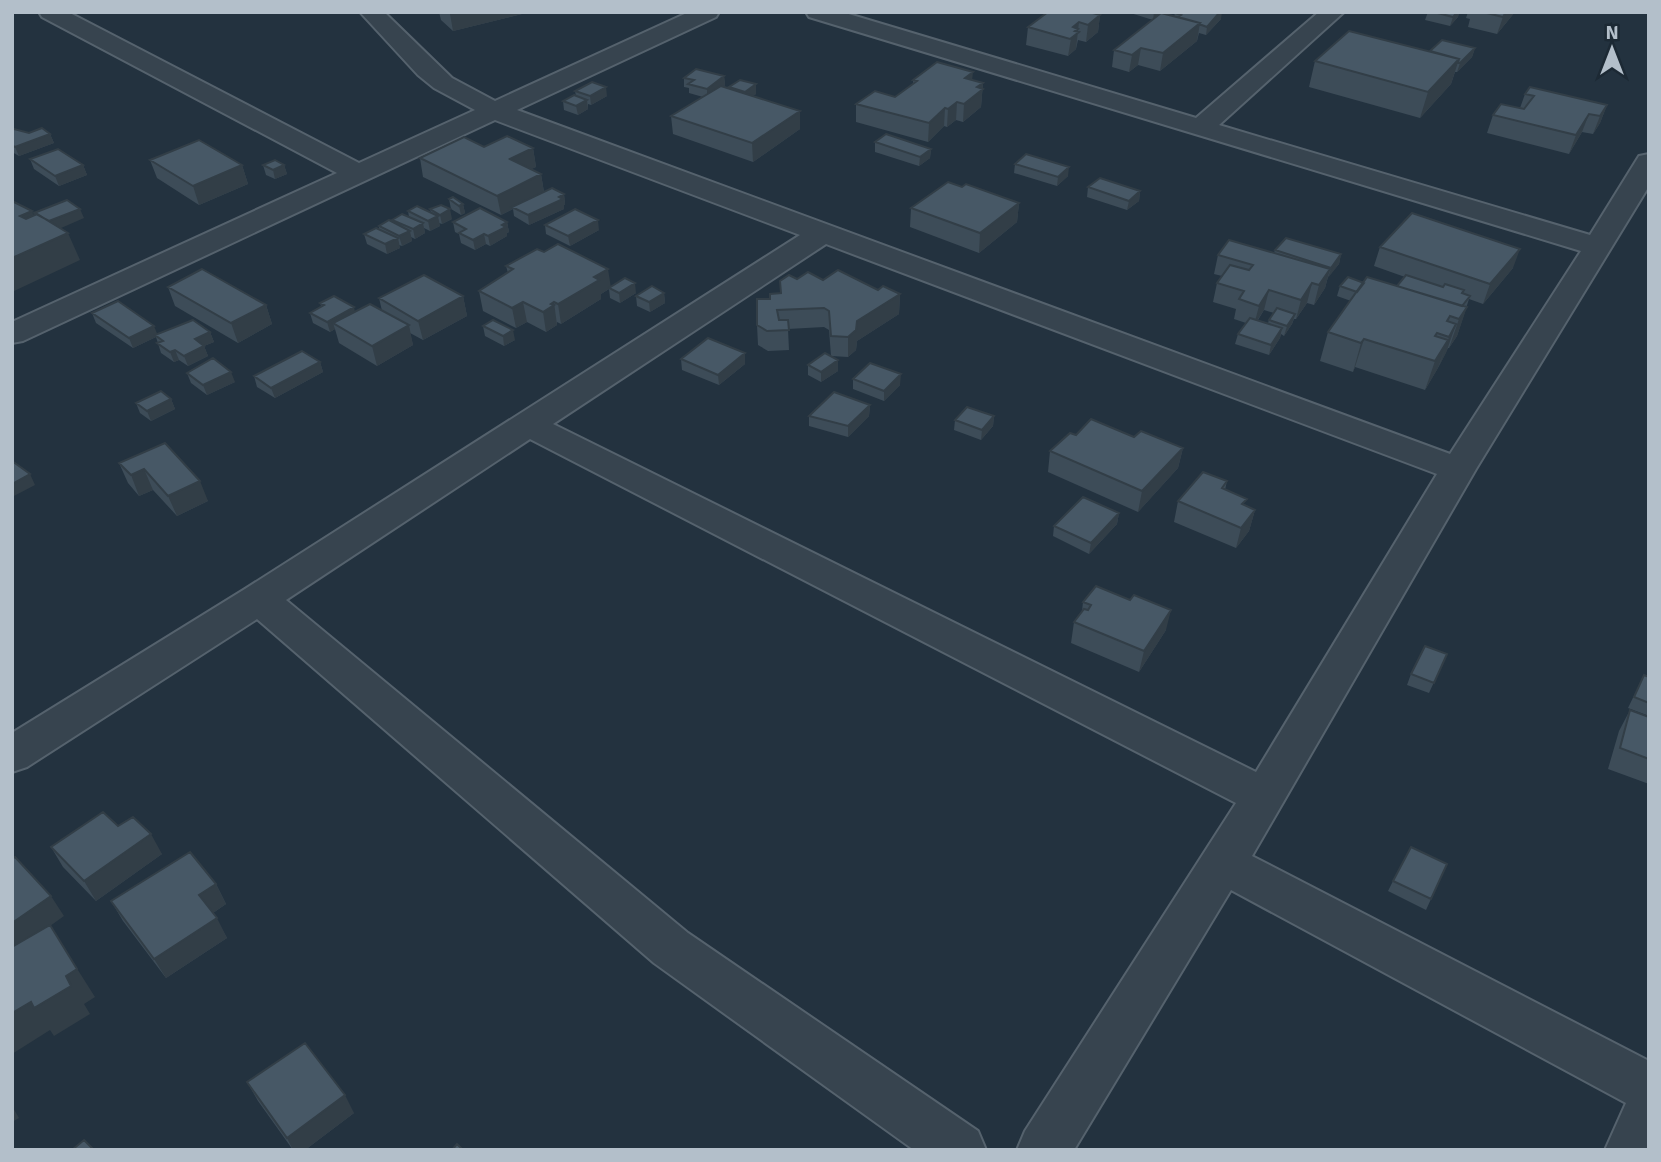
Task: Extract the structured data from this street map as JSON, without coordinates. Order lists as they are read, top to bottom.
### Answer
{
  "north": "top"
}
